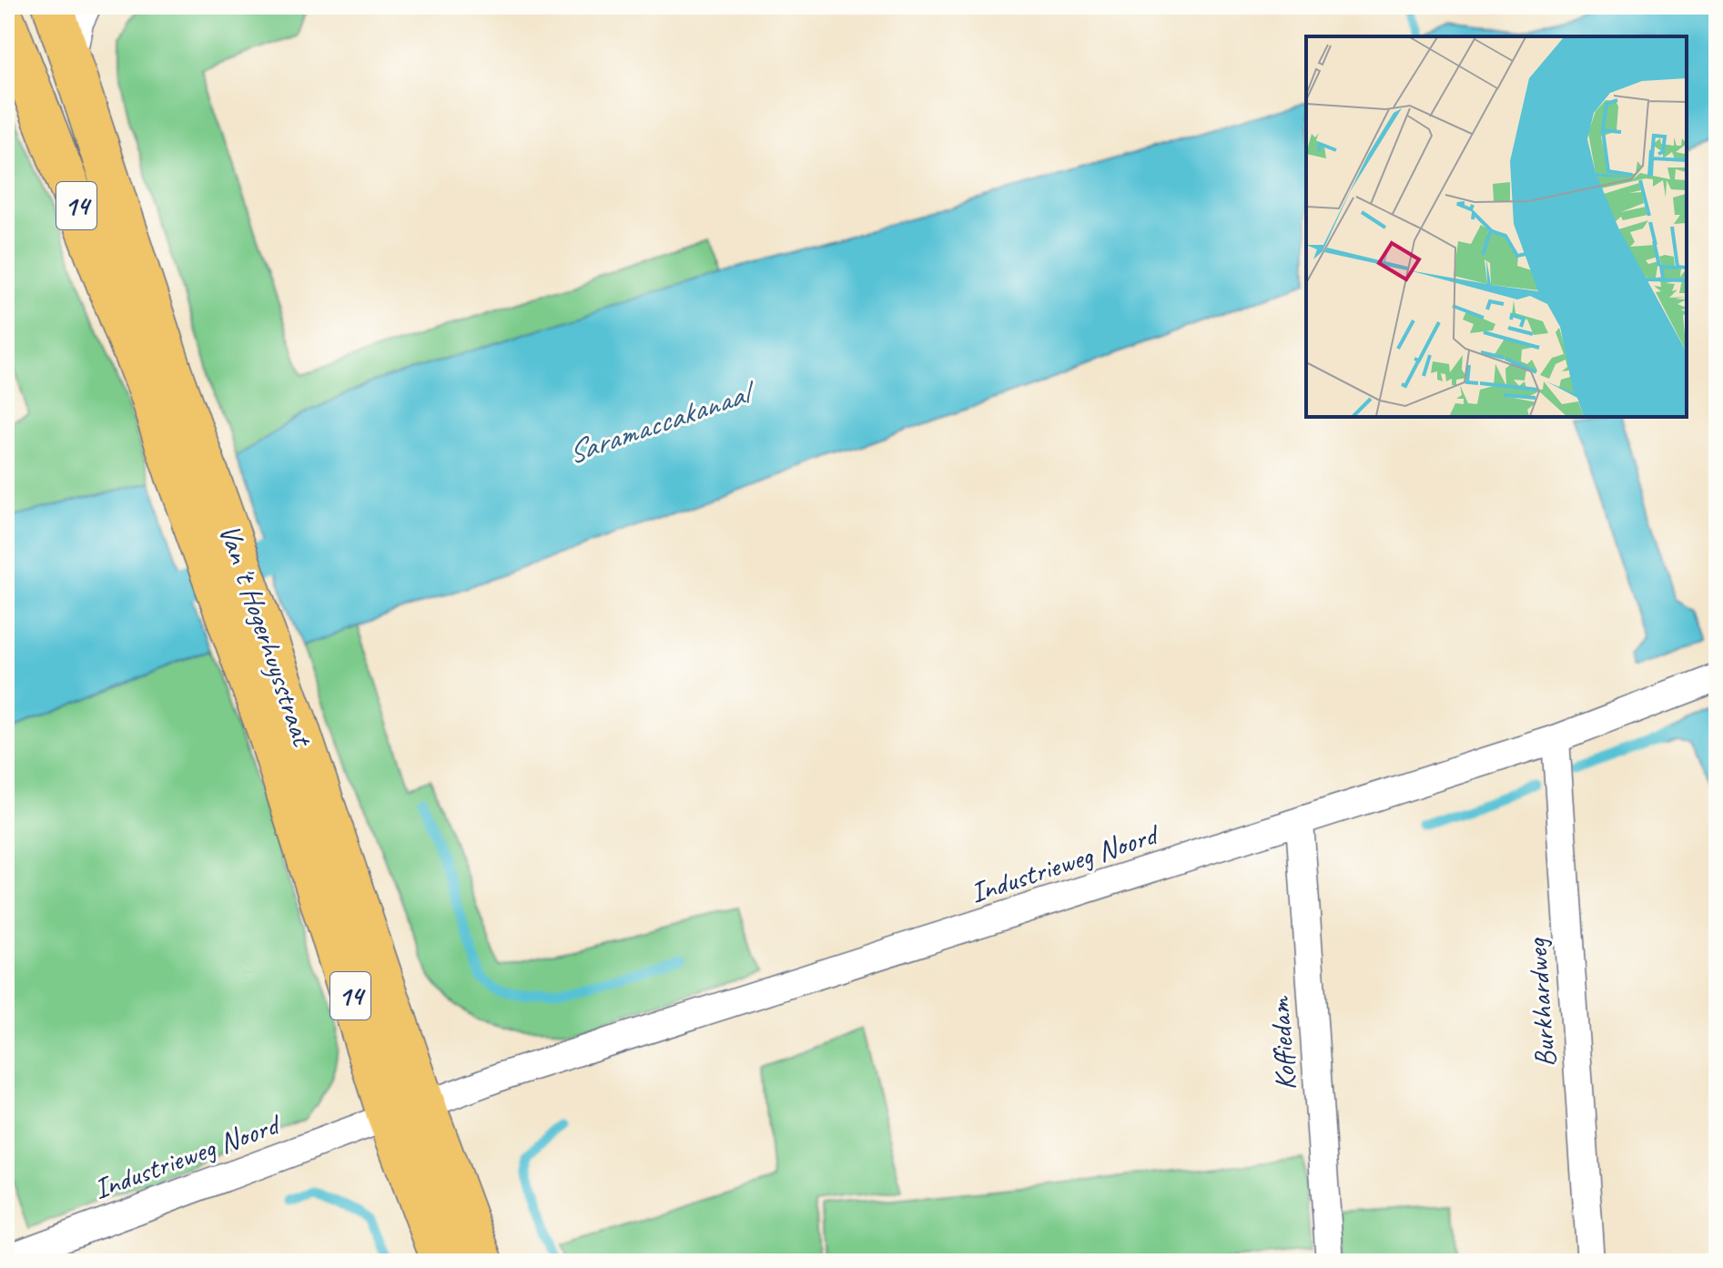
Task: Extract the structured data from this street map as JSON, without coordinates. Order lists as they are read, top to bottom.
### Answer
{
  "streets": {
    "main road": ["14", "Van 't Hogerhuysstraat"],
    "street": ["Industrieweg Noord", "Burkhardweg", "Koffiedam"]
  },
  "crossings": [
    ["Van 't Hogerhuysstraat", "Industrieweg Noord"],
    ["Industrieweg Noord", "Burkhardweg"],
    ["Industrieweg Noord", "Koffiedam"]
  ],
  "water": ["Saramaccakanaal"]
}
